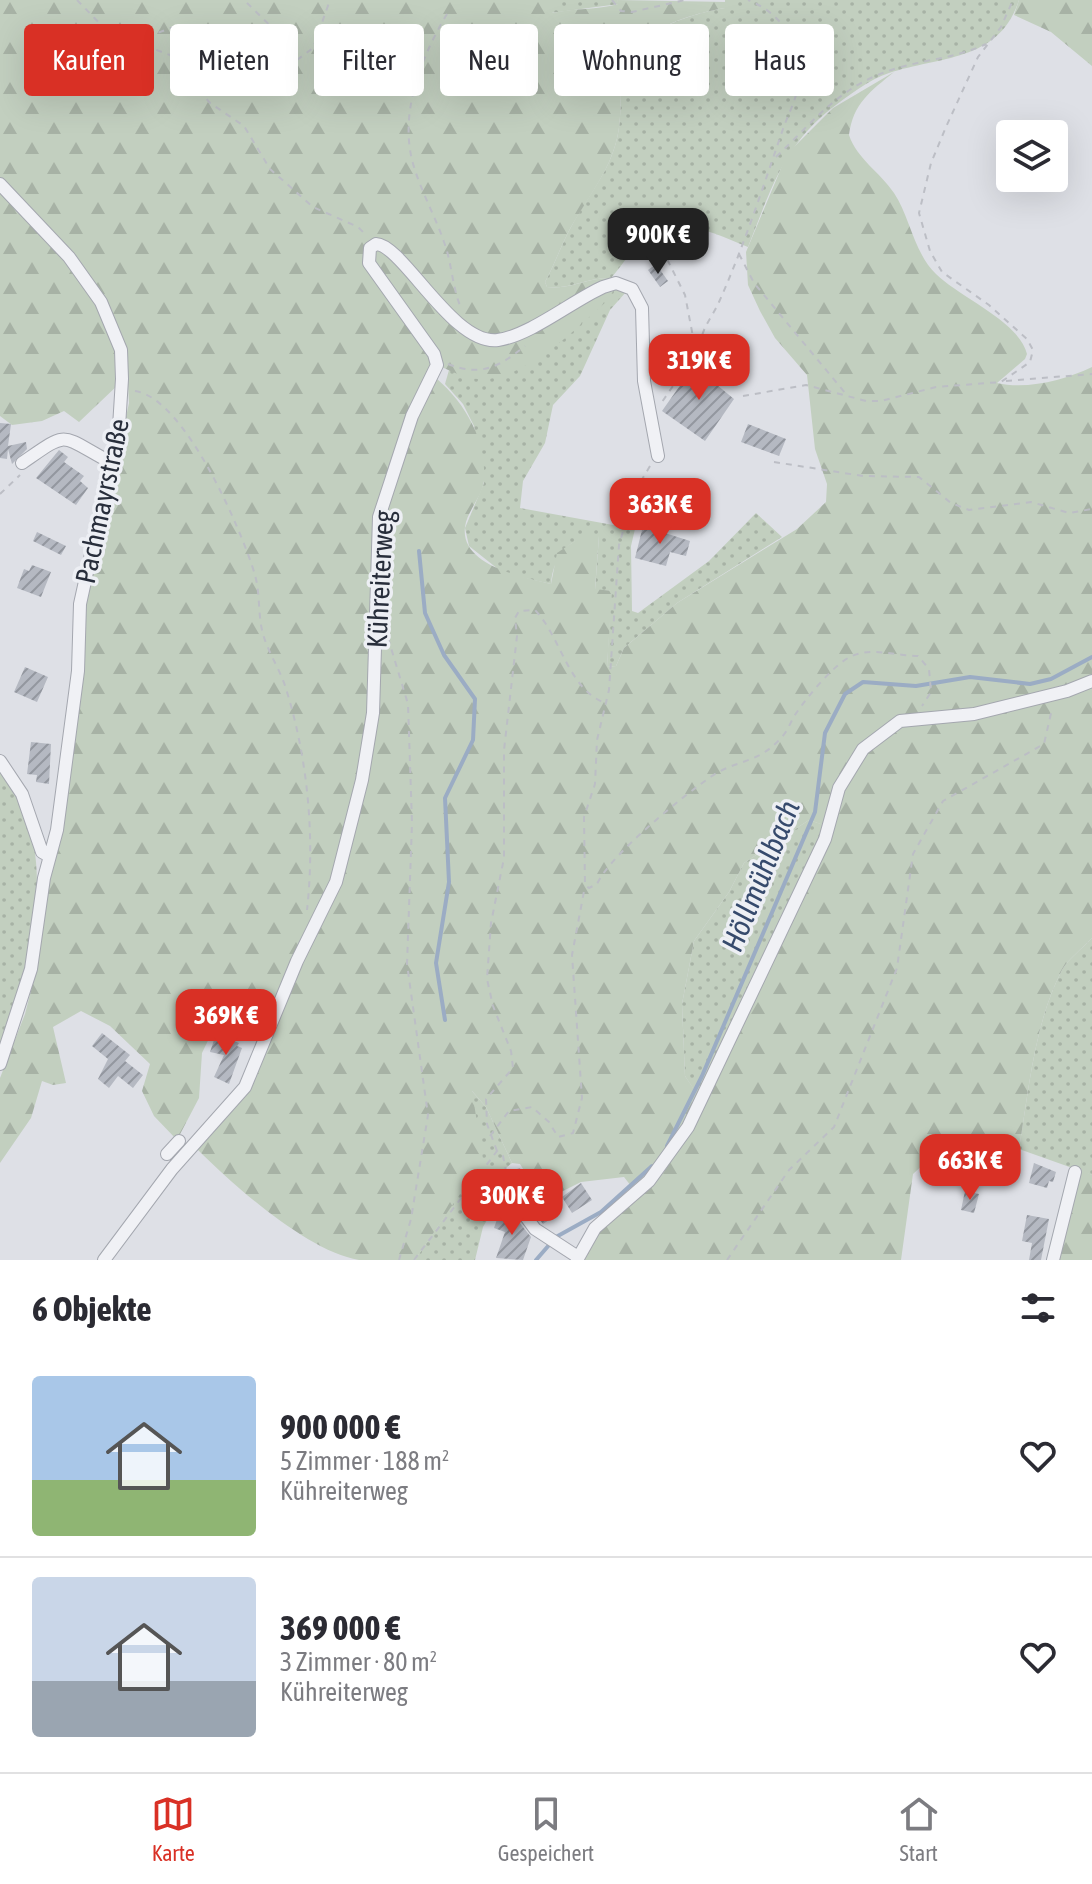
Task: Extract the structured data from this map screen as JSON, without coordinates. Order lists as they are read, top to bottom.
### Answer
{
  "streets": {
    "street": ["Pachmayrstraße", "Kühreiterweg"]
  },
  "water": ["Höllmühlbach"],
  "page": {
    "chip": [
      "Kaufen",
      "Mieten",
      "Filter",
      "Neu",
      "Wohnung",
      "Haus"
    ],
    "price": [
      "900K €",
      "319K €",
      "363K €",
      "369K €",
      "663K €",
      "300K €"
    ],
    "heading": "6 Objekte",
    "list": [
      {
        "name": "900 000 €",
        "note": "5 Zimmer · 188 m² · Kühreiterweg"
      },
      {
        "name": "369 000 €",
        "note": "3 Zimmer · 80 m² · Kühreiterweg"
      }
    ],
    "tabs": ["Karte", "Gespeichert", "Start"]
  }
}
